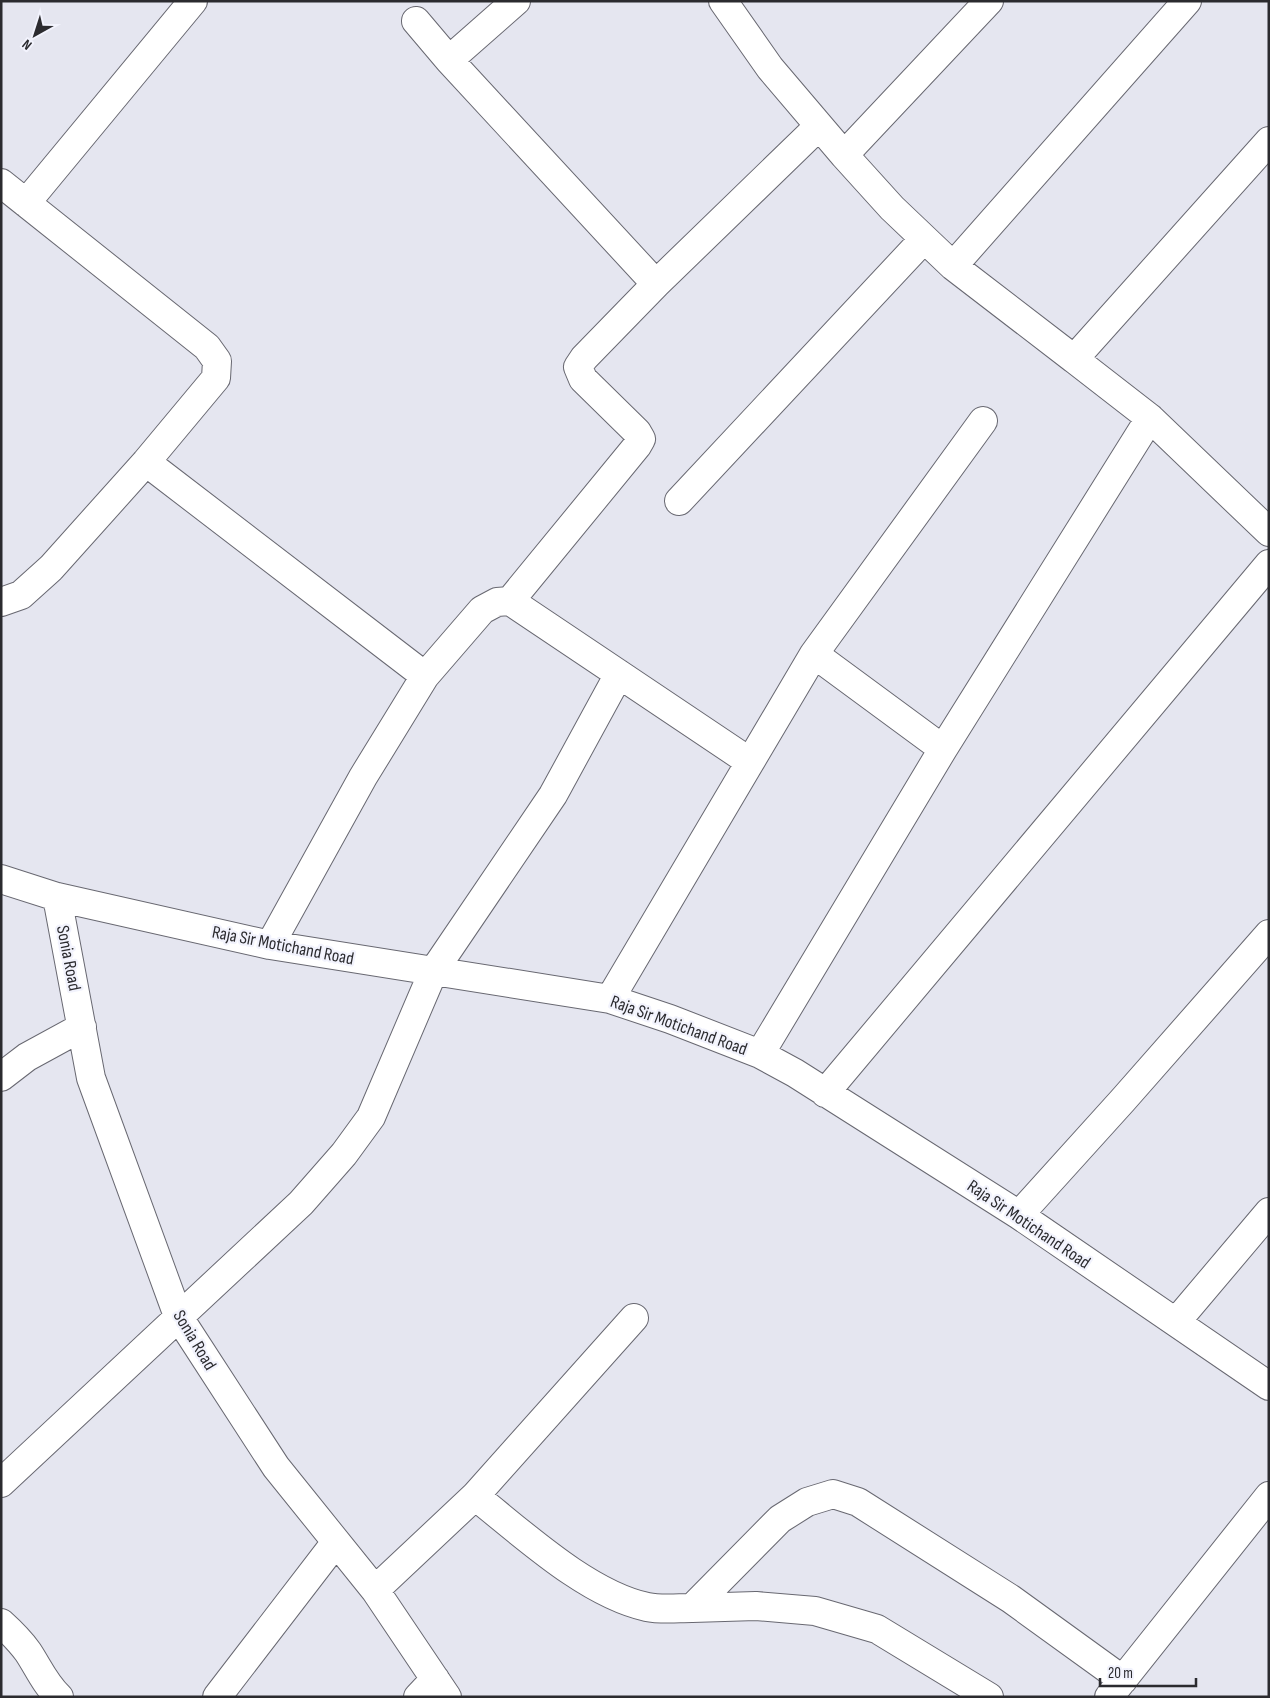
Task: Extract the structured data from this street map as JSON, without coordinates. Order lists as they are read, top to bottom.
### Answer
{
  "streets": {
    "street": ["Raja Sir Motichand Road", "Sonia Road"]
  },
  "crossings": [
    ["Raja Sir Motichand Road", "Sonia Road"]
  ],
  "scale_bar": "20 m",
  "north": "bottom left"
}
